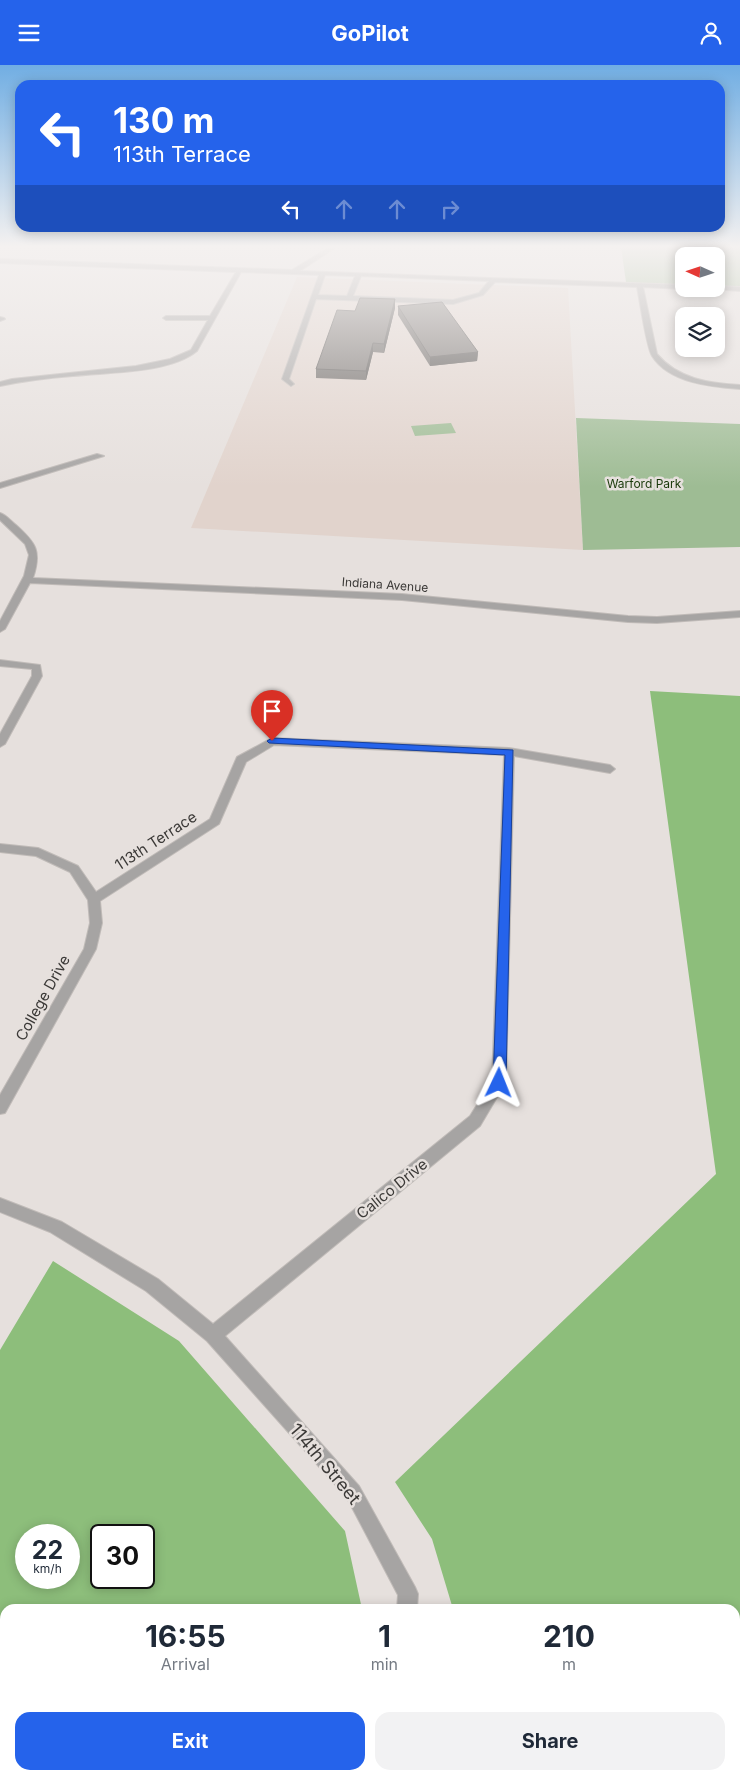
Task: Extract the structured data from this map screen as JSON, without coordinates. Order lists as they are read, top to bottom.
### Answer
{
  "streets": {
    "street": [
      "Indiana Avenue",
      "113th Terrace",
      "College Drive",
      "Calico Drive",
      "114th Street"
    ]
  },
  "crossings": [
    ["113th Terrace", "College Drive"],
    ["113th Terrace", "Calico Drive"],
    ["Calico Drive", "114th Street"]
  ],
  "parks": ["Warford Park"],
  "north": "left",
  "page": {
    "header": "GoPilot",
    "turn": ["130 m", "113th Terrace"],
    "speed": "22 km/h",
    "limit": "30",
    "eta": [
      "16:55",
      "Arrival",
      "1",
      "min",
      "210",
      "m"
    ],
    "buttons": ["Exit", "Share"]
  }
}
